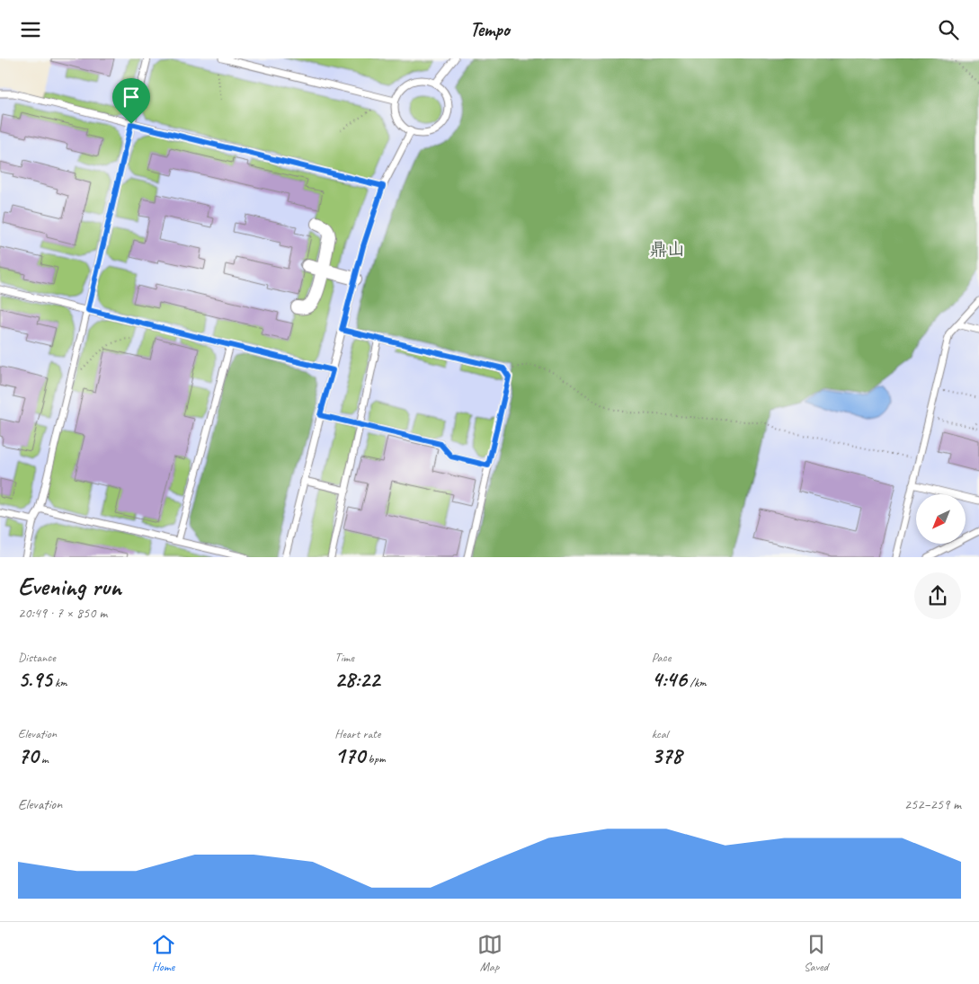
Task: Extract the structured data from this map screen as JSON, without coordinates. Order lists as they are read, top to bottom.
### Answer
{
  "parks": ["鼎山"],
  "north": "bottom left",
  "page": {
    "header": "Tempo",
    "heading": ["Evening run", "20:49 · 7 × 850 m"],
    "stats": [
      ["Distance", "5.95 km"],
      ["Time", "28:22"],
      ["Pace", "4:46 /km"],
      ["Elevation", "70 m"],
      ["Heart rate", "170 bpm"],
      ["kcal", "378"]
    ],
    "chart": ["Elevation", "252–259 m"],
    "tabs": ["Home", "Map", "Saved"]
  }
}
